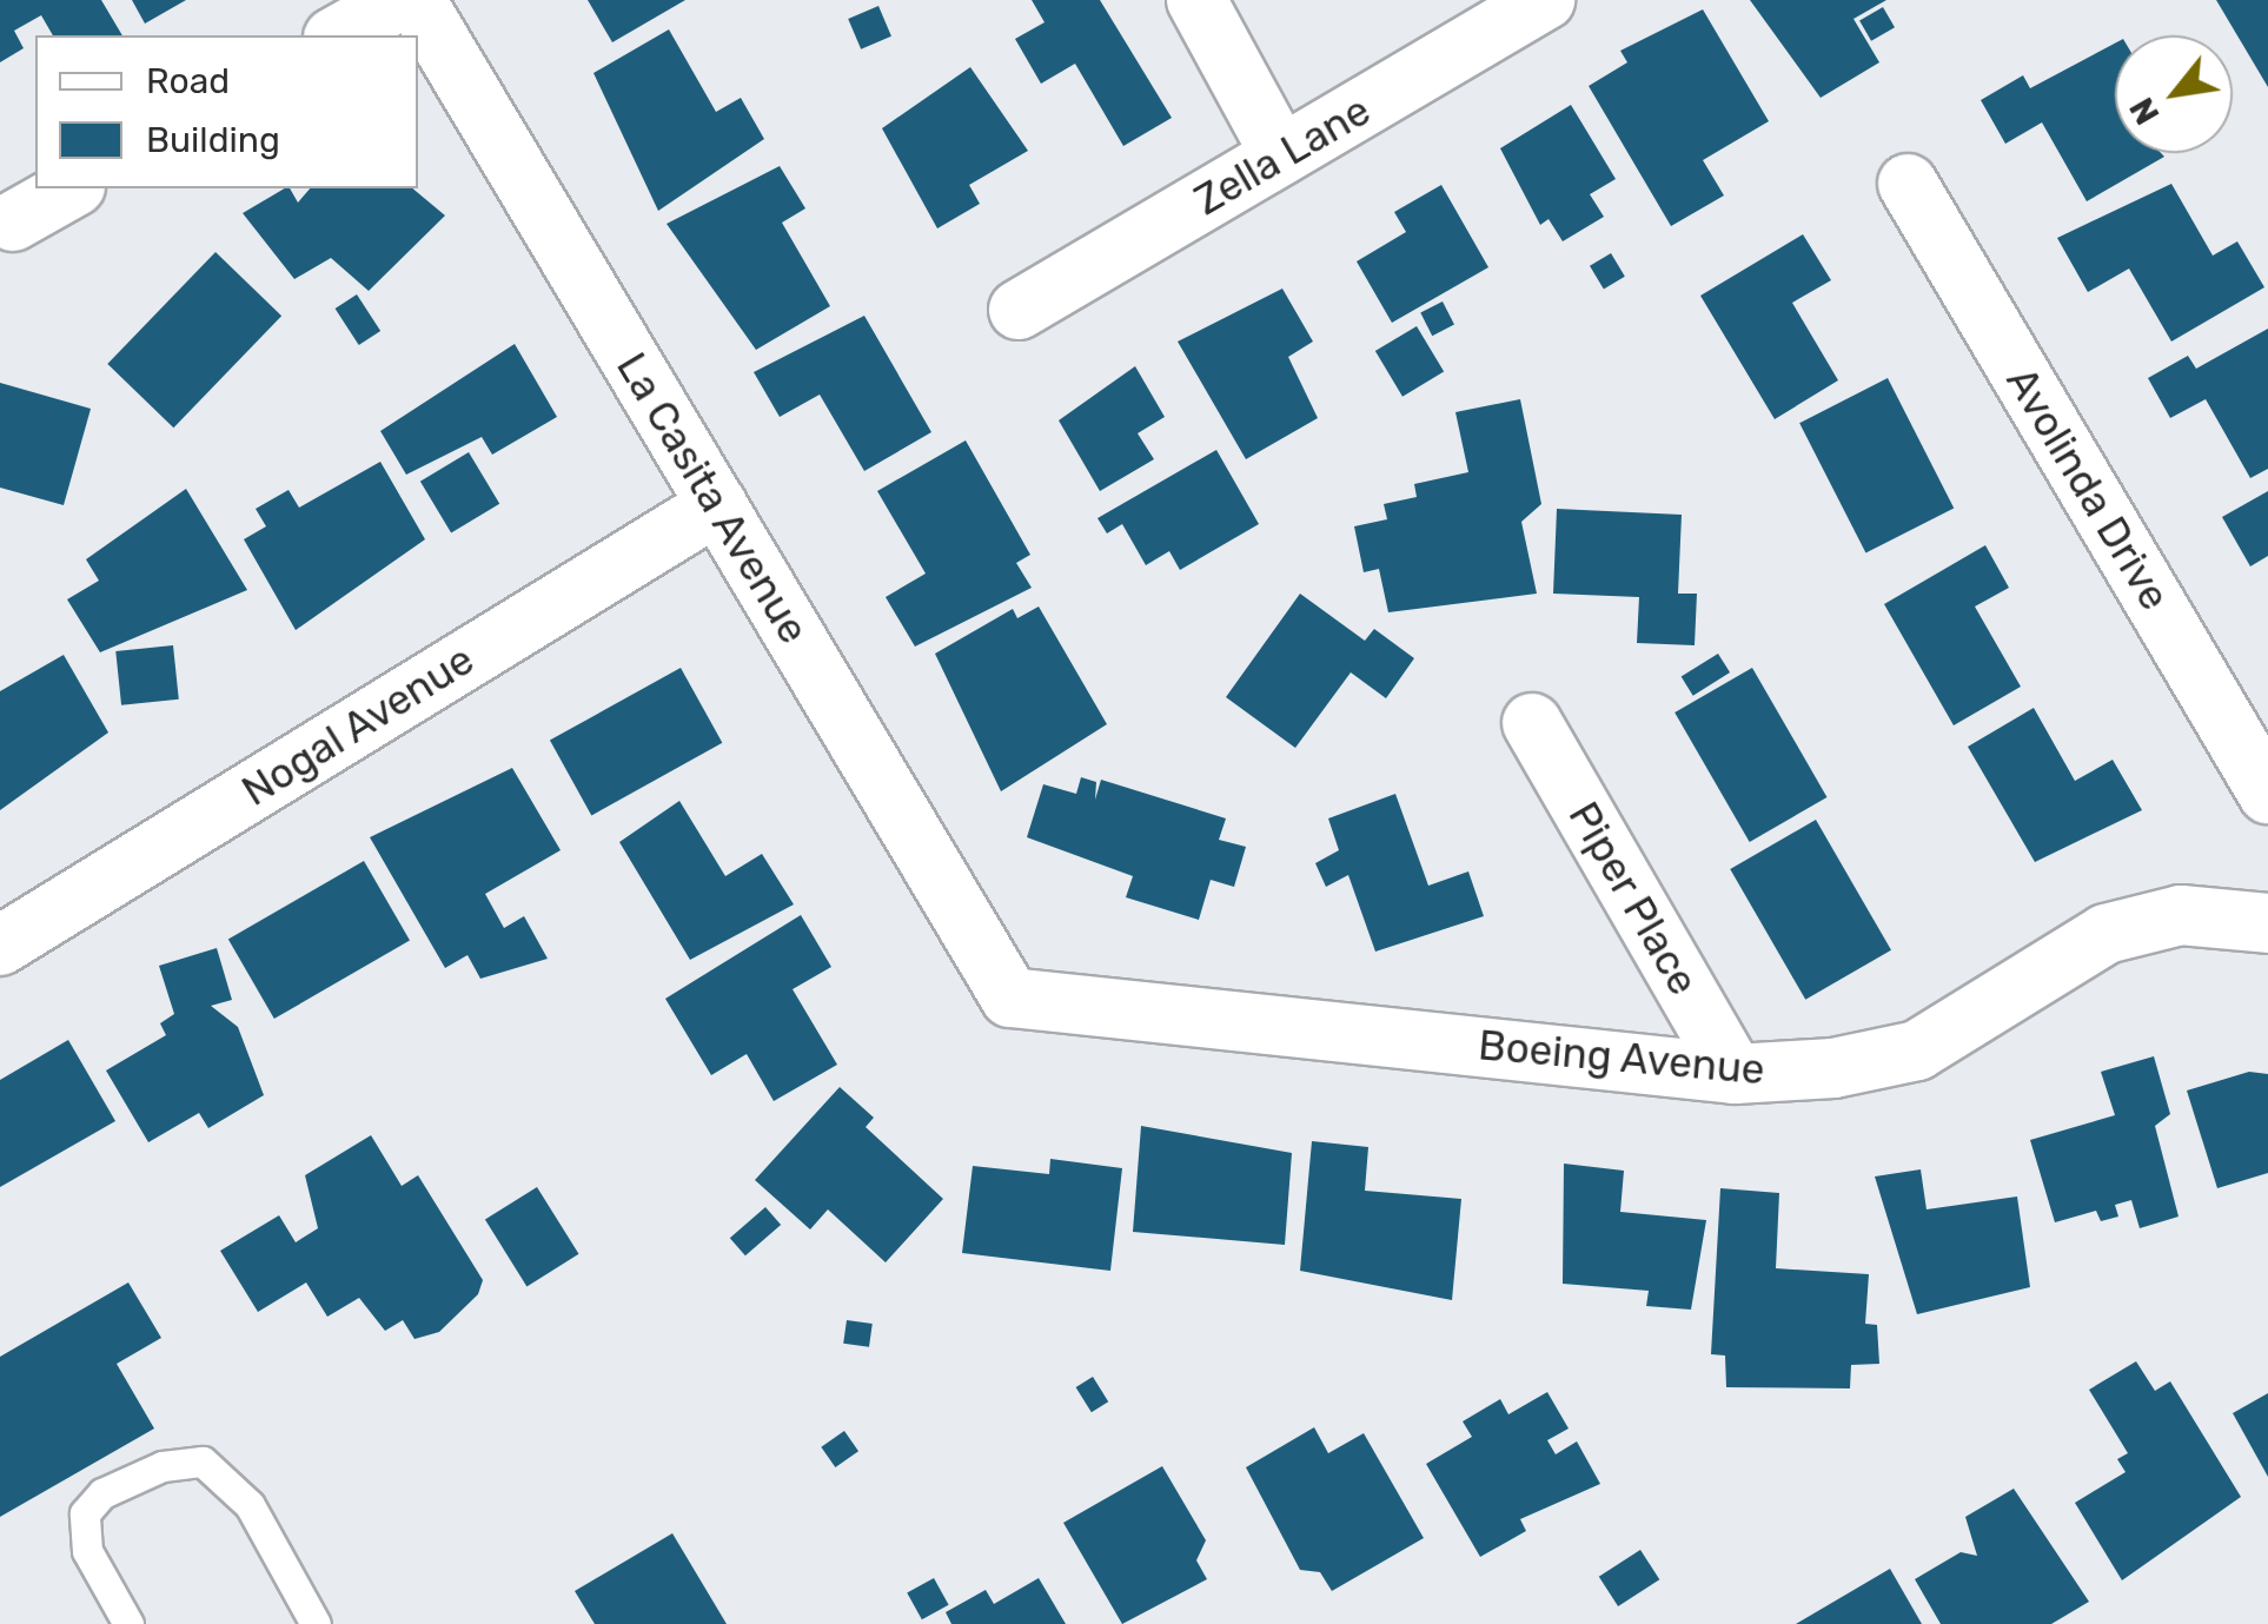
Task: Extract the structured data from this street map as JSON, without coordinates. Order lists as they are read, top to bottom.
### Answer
{
  "streets": {
    "street": [
      "Zella Lane",
      "Avolinda Drive",
      "La Casita Avenue",
      "Nogal Avenue",
      "Piper Place",
      "Boeing Avenue"
    ]
  },
  "crossings": [
    ["La Casita Avenue", "Nogal Avenue"],
    ["La Casita Avenue", "Boeing Avenue"],
    ["Piper Place", "Boeing Avenue"]
  ],
  "legend": ["Road", "Building"],
  "north": "bottom left"
}
